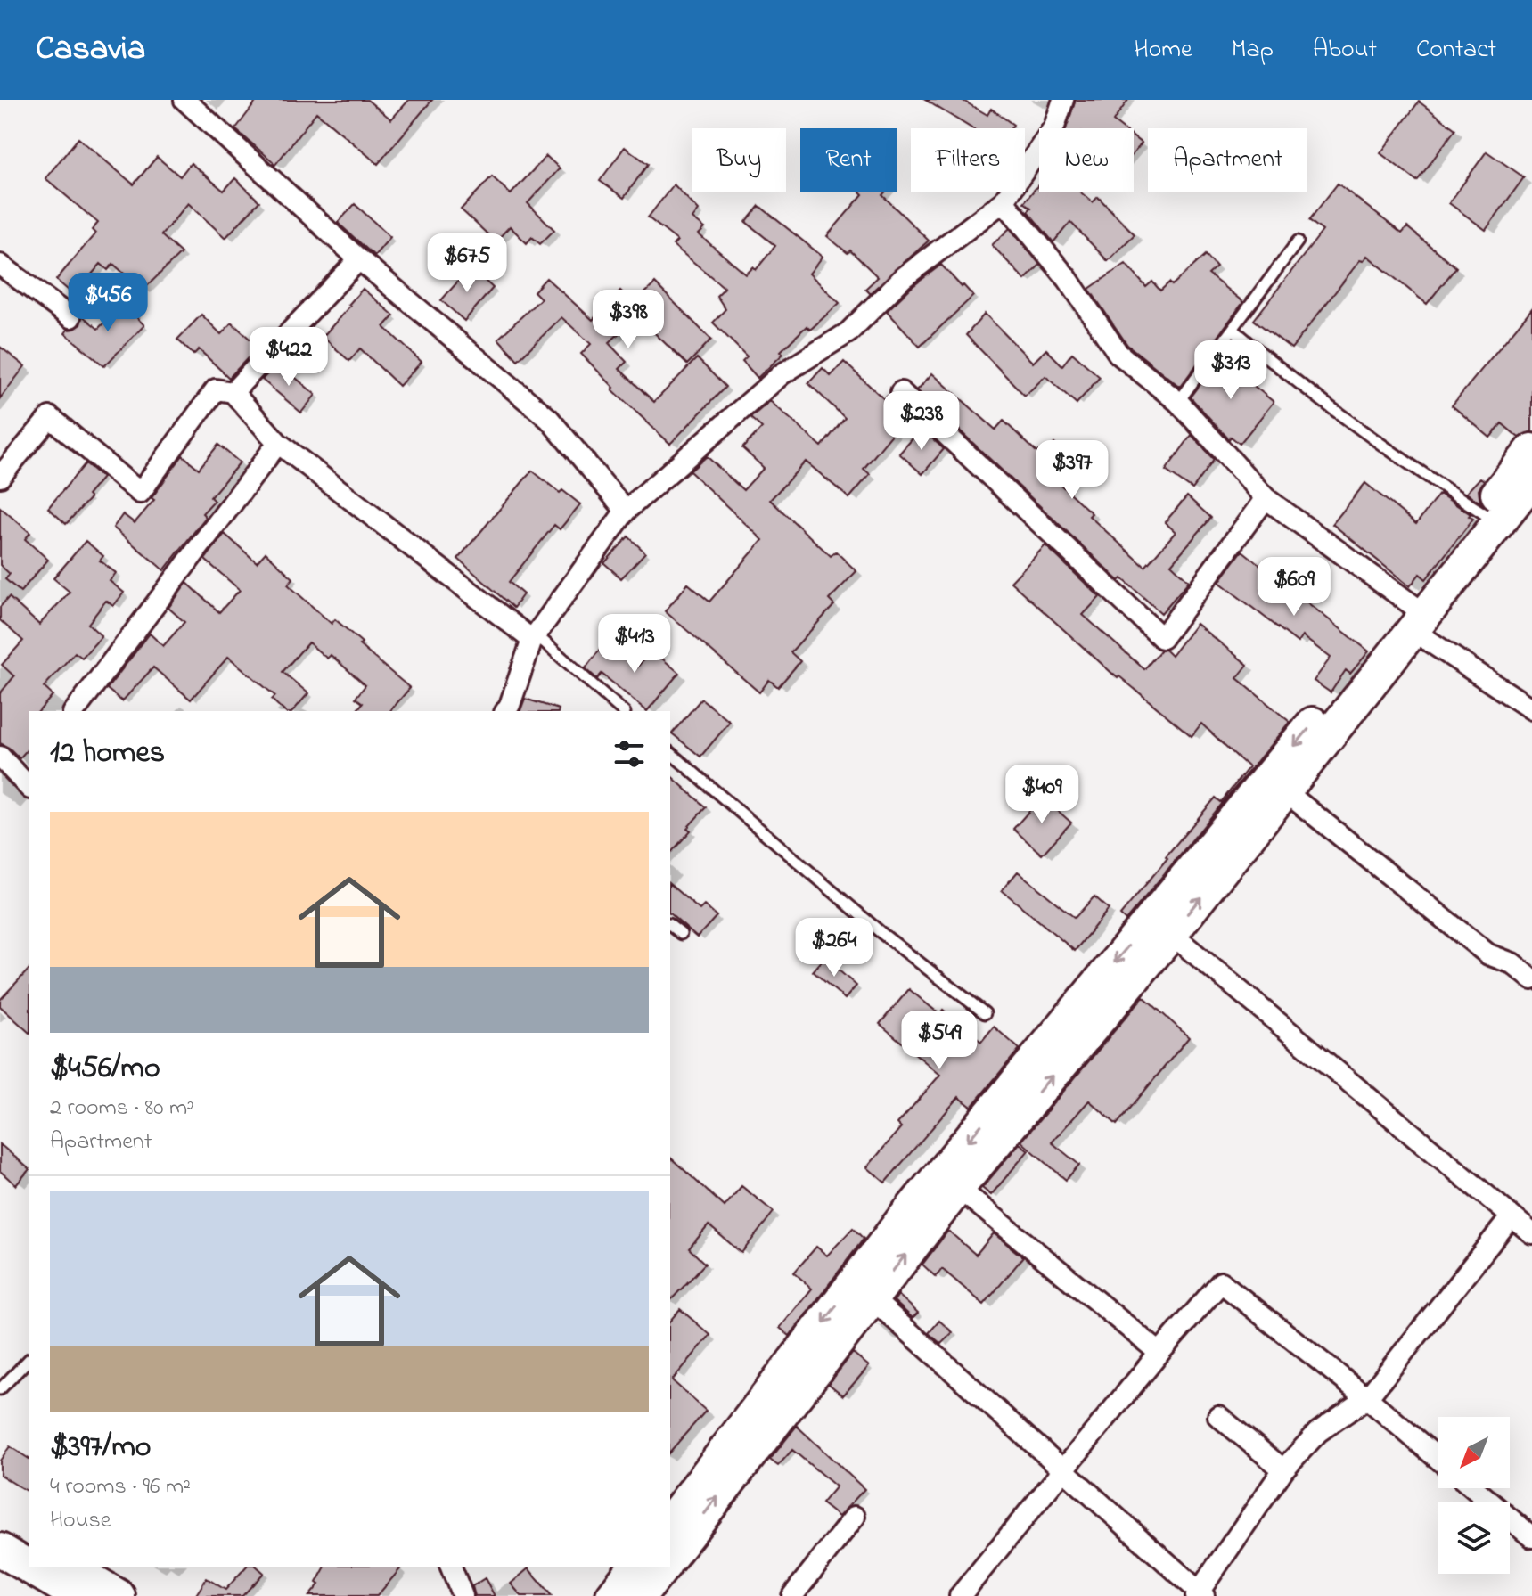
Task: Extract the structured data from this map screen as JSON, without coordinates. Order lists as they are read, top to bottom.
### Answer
{
  "north": "bottom left",
  "page": {
    "header": "Casavia",
    "nav": [
      "Home",
      "Map",
      "About",
      "Contact"
    ],
    "chip": [
      "Buy",
      "Rent",
      "Filters",
      "New",
      "Apartment"
    ],
    "price": [
      "$675",
      "$456",
      "$398",
      "$422",
      "$313",
      "$238",
      "$397",
      "$609",
      "$413",
      "$409",
      "$264",
      "$549"
    ],
    "heading": "12 homes",
    "list": [
      {
        "name": "$456/mo",
        "note": "2 rooms · 80 m² · Apartment"
      },
      {
        "name": "$397/mo",
        "note": "4 rooms · 96 m² · House"
      }
    ]
  }
}
